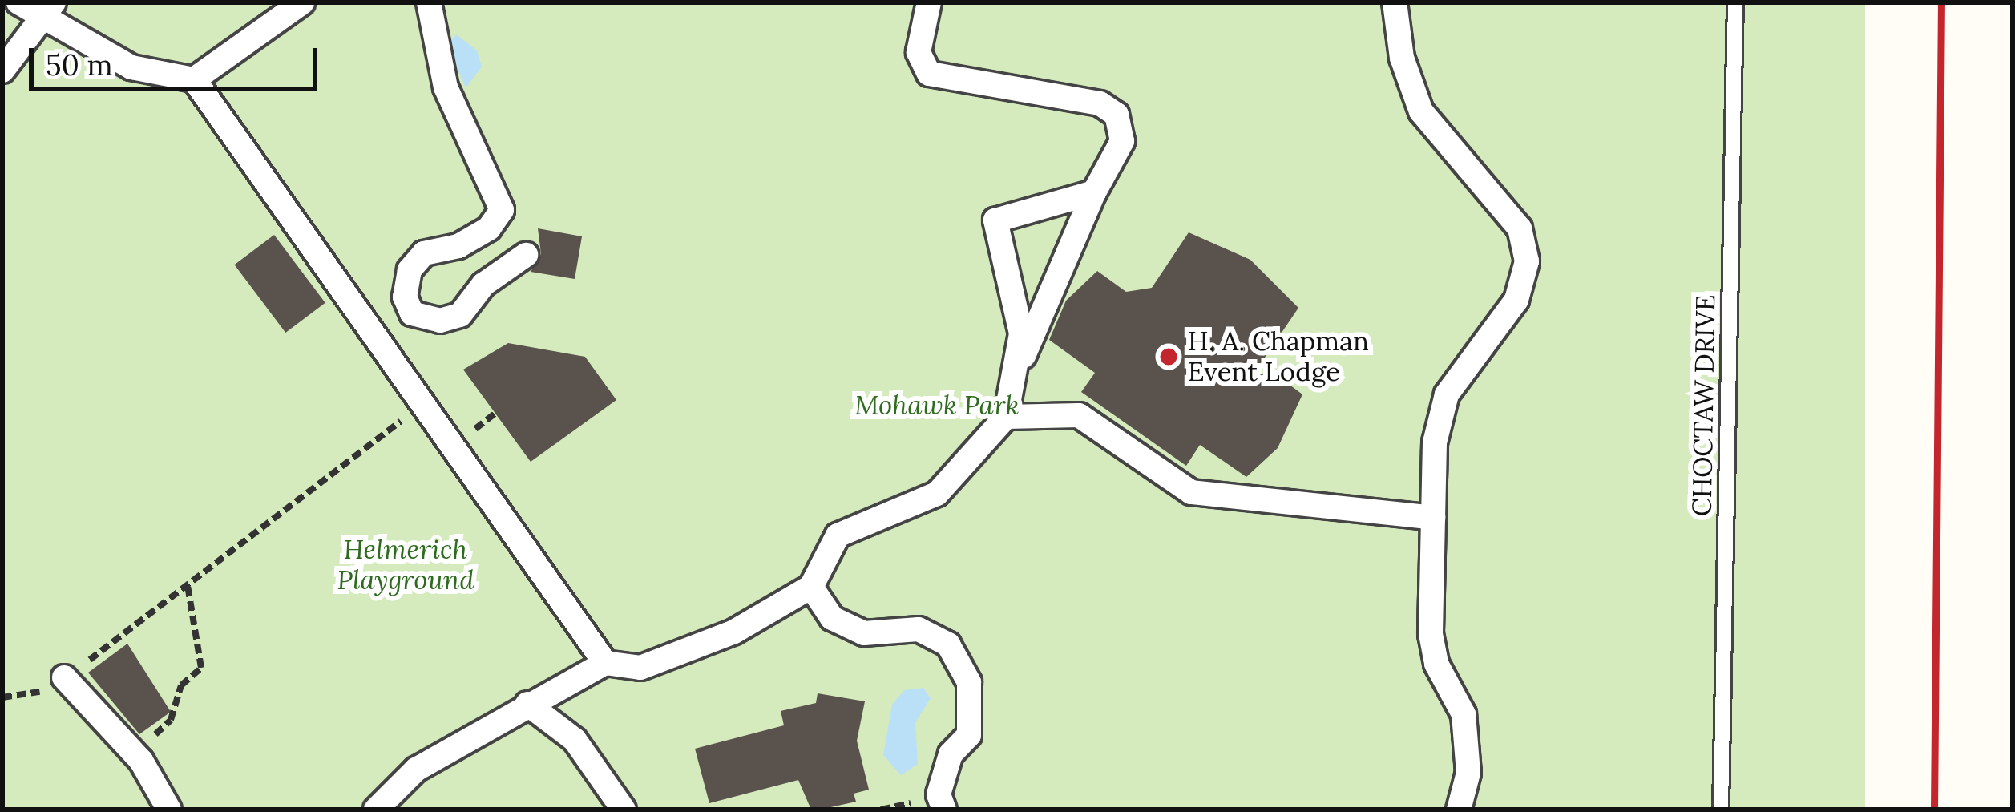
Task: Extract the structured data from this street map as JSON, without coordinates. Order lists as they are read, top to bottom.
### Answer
{
  "streets": {
    "lane": ["CHOCTAW DRIVE"]
  },
  "parks": ["Mohawk Park", "Helmerich Playground"],
  "places": ["H. A. Chapman Event Lodge"],
  "scale_bar": "50 m"
}
